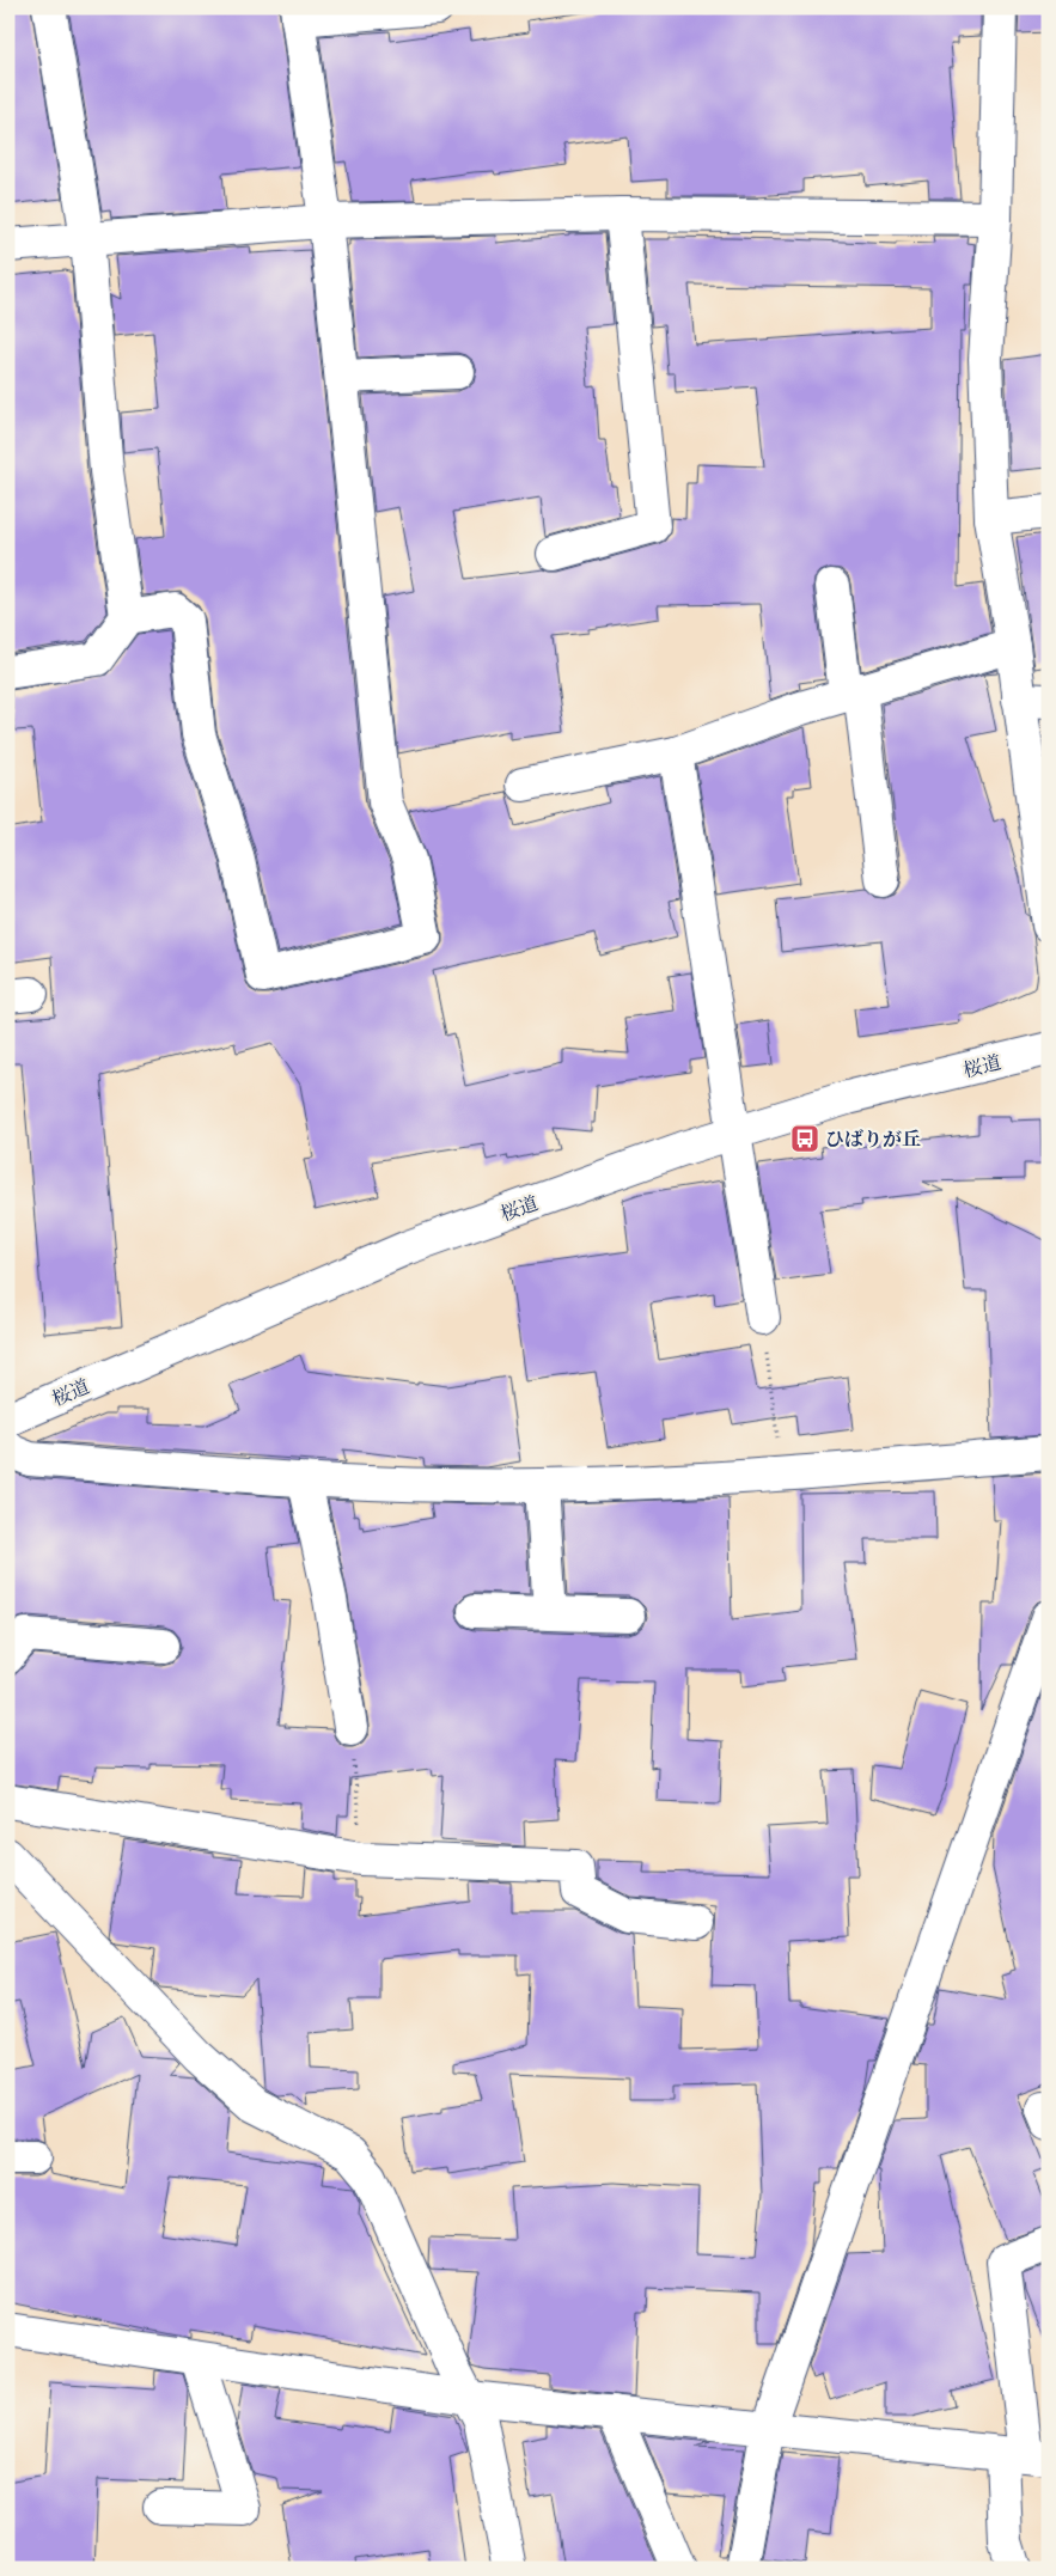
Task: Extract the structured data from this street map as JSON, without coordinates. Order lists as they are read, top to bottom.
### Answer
{
  "streets": {
    "street": ["桜道"]
  },
  "places": {
    "bus stop": ["ひばりが丘"]
  }
}
